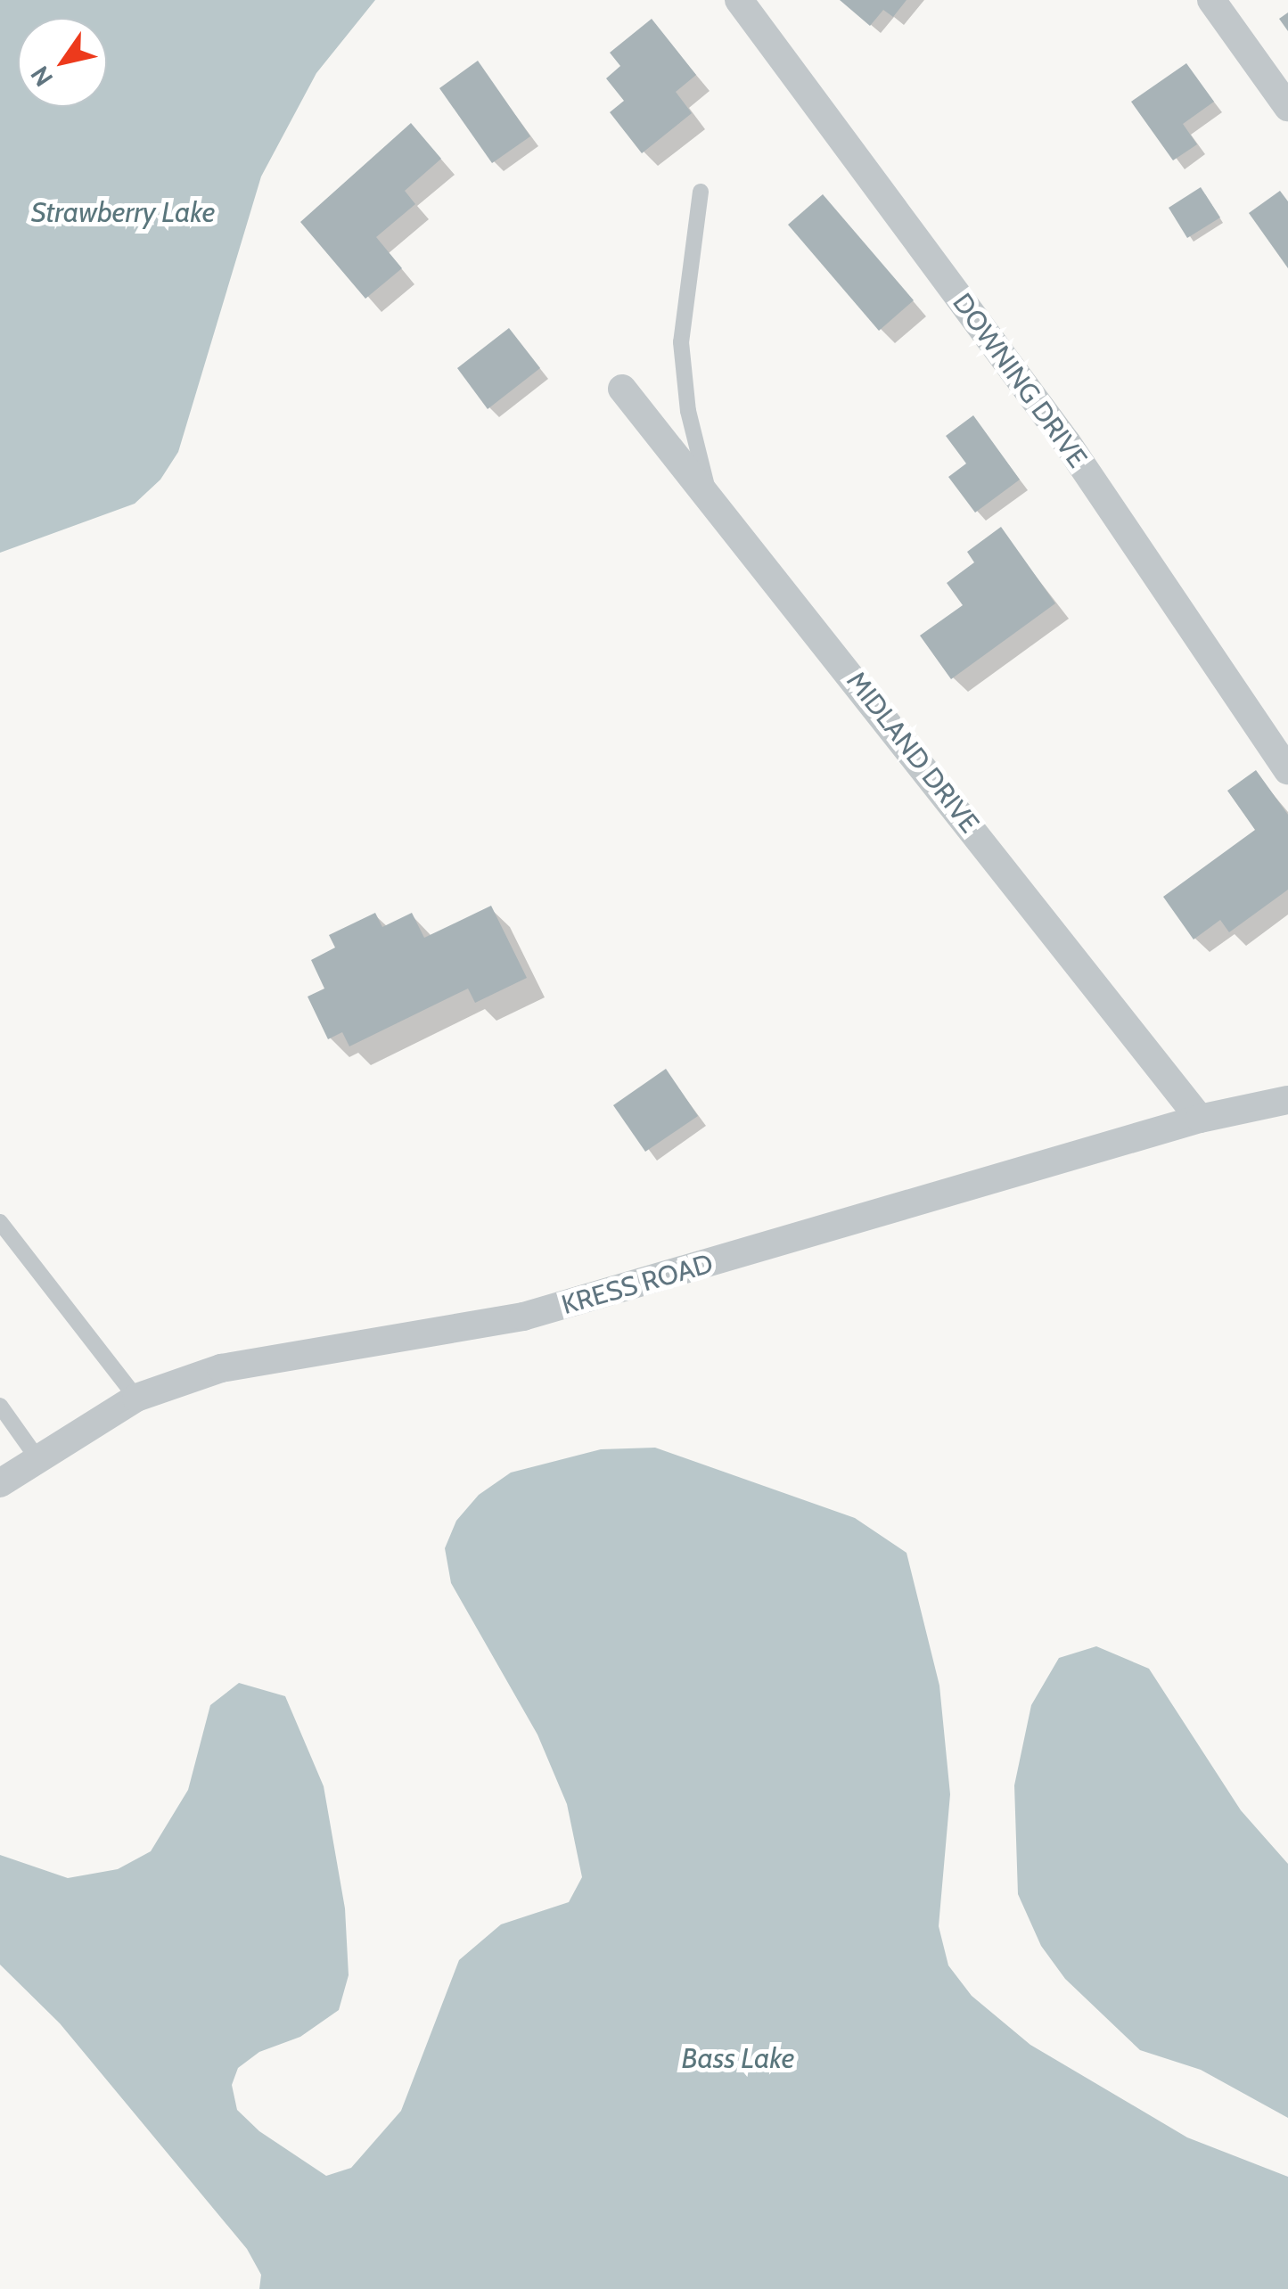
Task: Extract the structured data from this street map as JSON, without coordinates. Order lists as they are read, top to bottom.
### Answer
{
  "streets": {
    "street": ["DOWNING DRIVE", "MIDLAND DRIVE", "KRESS ROAD"]
  },
  "crossings": [
    ["MIDLAND DRIVE", "KRESS ROAD"]
  ],
  "water": ["Strawberry Lake", "Bass Lake"],
  "north": "bottom left"
}
